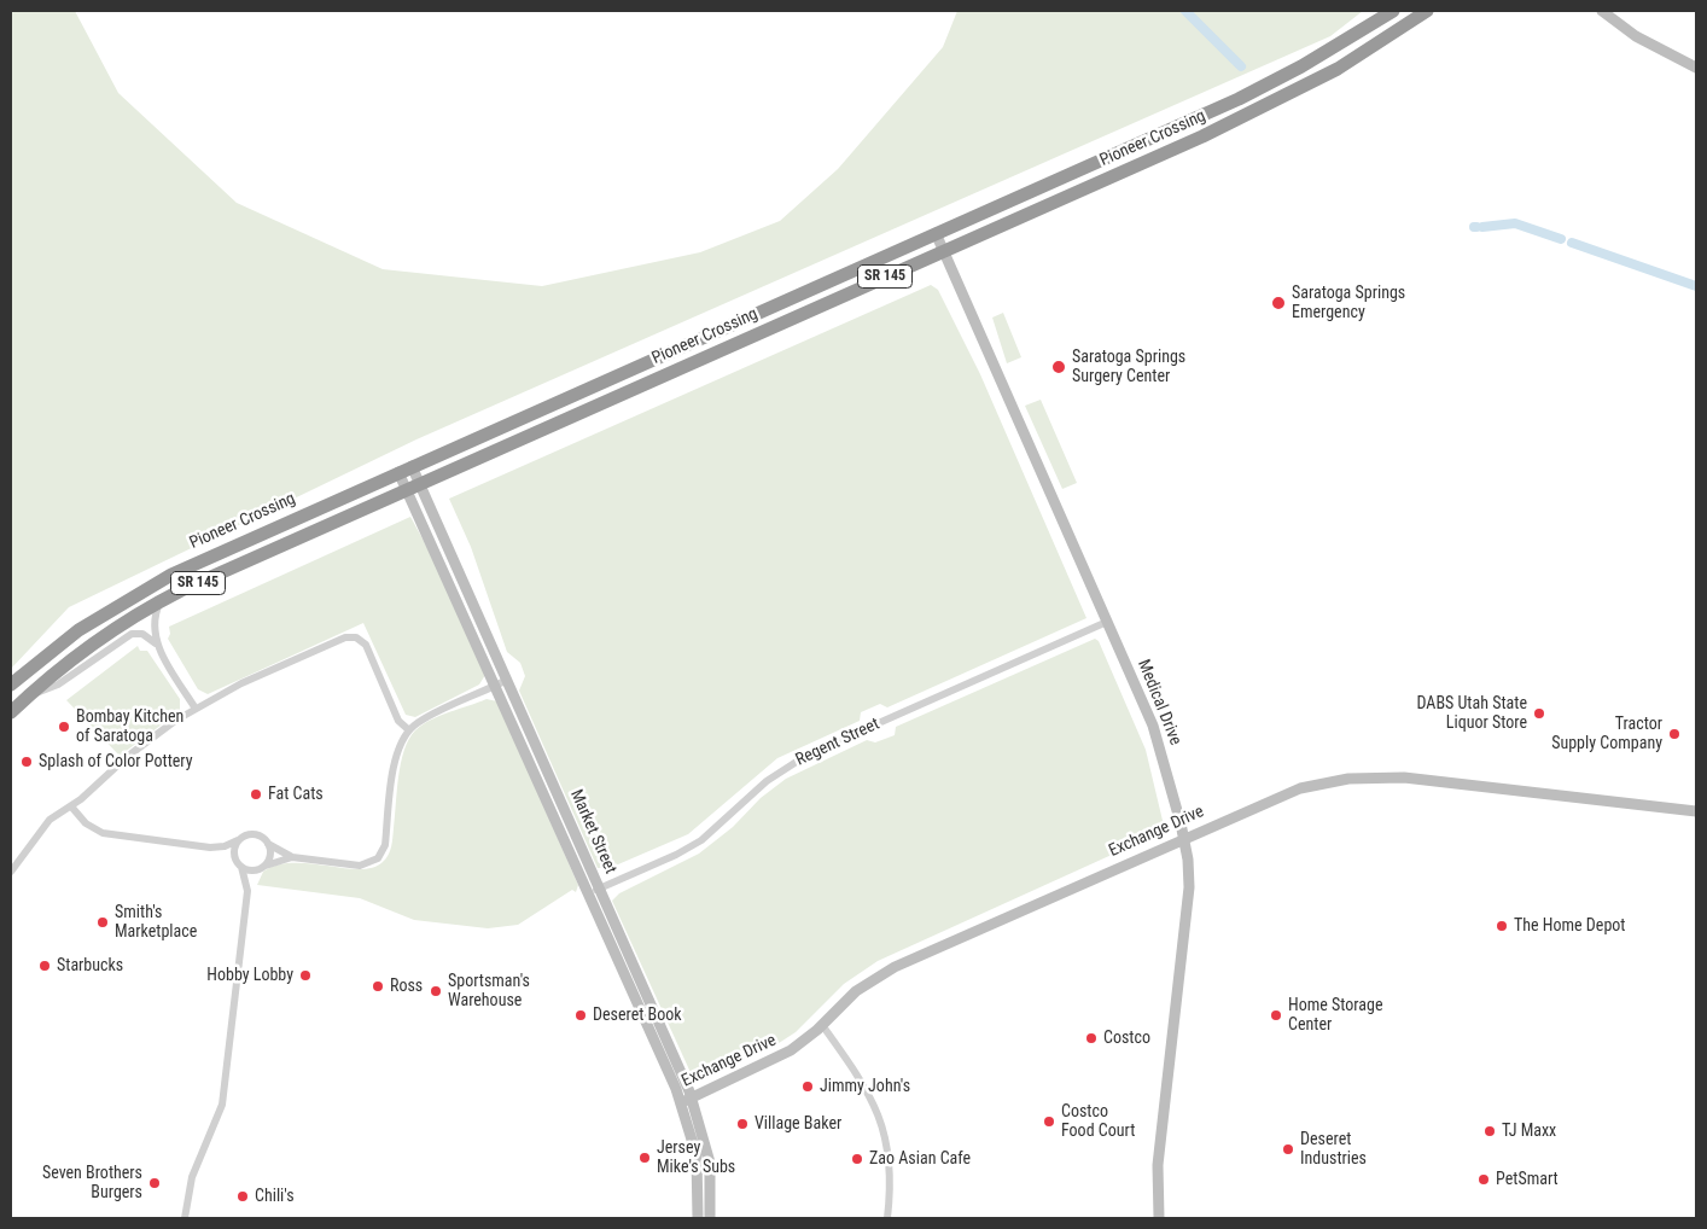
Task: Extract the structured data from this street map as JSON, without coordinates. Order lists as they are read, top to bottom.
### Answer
{
  "streets": {
    "highway": ["Pioneer Crossing", "SR 145"],
    "street": [
      "Medical Drive",
      "Regent Street",
      "Market Street",
      "Exchange Drive"
    ]
  },
  "crossings": [
    ["Pioneer Crossing", "Medical Drive"],
    ["Pioneer Crossing", "Market Street"],
    ["Medical Drive", "Regent Street"],
    ["Medical Drive", "Exchange Drive"],
    ["Regent Street", "Market Street"],
    ["Market Street", "Exchange Drive"]
  ],
  "places": [
    "Saratoga Springs Emergency",
    "Saratoga Springs Surgery Center",
    "DABS Utah State Liquor Store",
    "Bombay Kitchen of Saratoga",
    "Tractor Supply Company",
    "Splash of Color Pottery",
    "Fat Cats",
    "Smith's Marketplace",
    "The Home Depot",
    "Starbucks",
    "Hobby Lobby",
    "Ross",
    "Sportsman's Warehouse",
    "Deseret Book",
    "Home Storage Center",
    "Costco",
    "Jimmy John's",
    "Costco Food Court",
    "Village Baker",
    "TJ Maxx",
    "Deseret Industries",
    "Jersey Mike's Subs",
    "Zao Asian Cafe",
    "PetSmart",
    "Seven Brothers Burgers",
    "Chili's"
  ]
}
